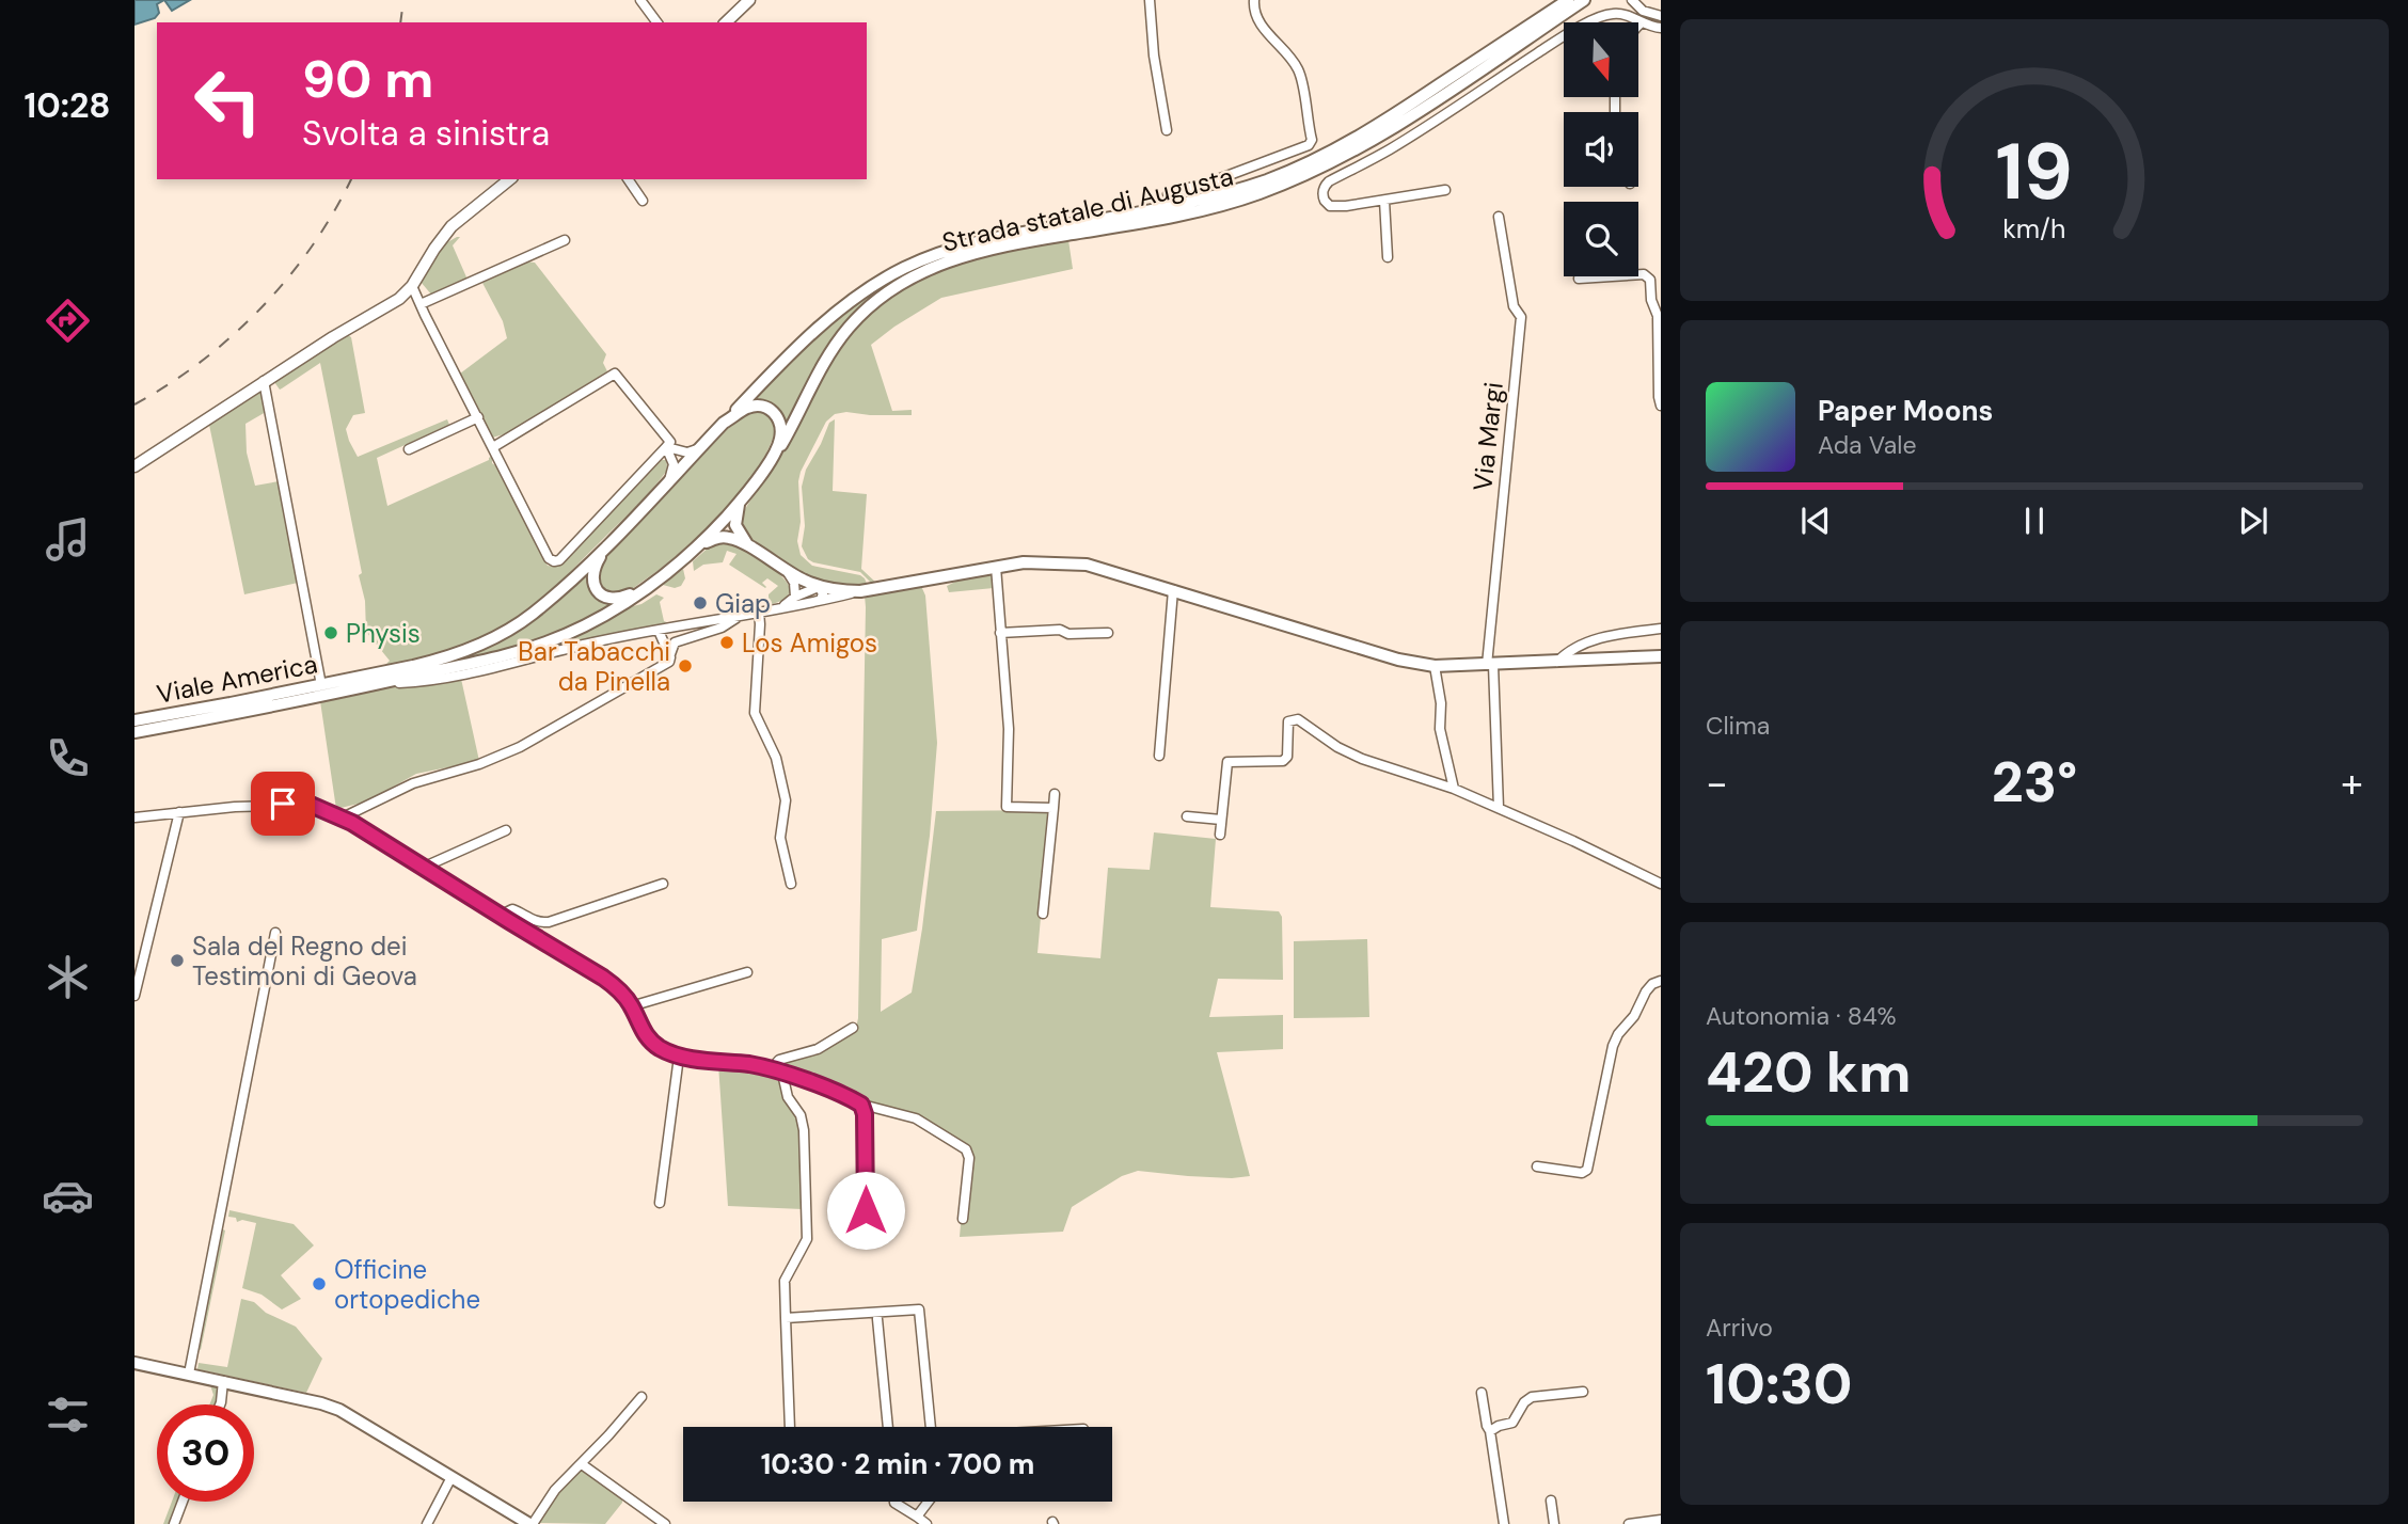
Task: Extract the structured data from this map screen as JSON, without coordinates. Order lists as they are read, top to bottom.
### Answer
{
  "streets": {
    "main road": ["Strada statale di Augusta", "Viale America"],
    "street": ["Via Margi"]
  },
  "crossings": [
    ["Strada statale di Augusta", "Viale America"]
  ],
  "places": [
    "Giap",
    "Physis",
    "Los Amigos",
    "Bar Tabacchi da Pinella",
    "Sala del Regno dei Testimoni di Geova",
    "Officine ortopediche"
  ],
  "north": "bottom",
  "page": {
    "tabs": "10:28",
    "turn": ["90 m", "Svolta a sinistra"],
    "song": ["Paper Moons", "Ada Vale"],
    "tile": [
      "Clima",
      ["Autonomia · 84%", "420 km"],
      ["Arrivo", "10:30"]
    ],
    "heat": ["−", "23°", "+"],
    "limit": "30",
    "trip": "10:30 · 2 min · 700 m",
    "gauge": ["19", "km/h"]
  }
}
